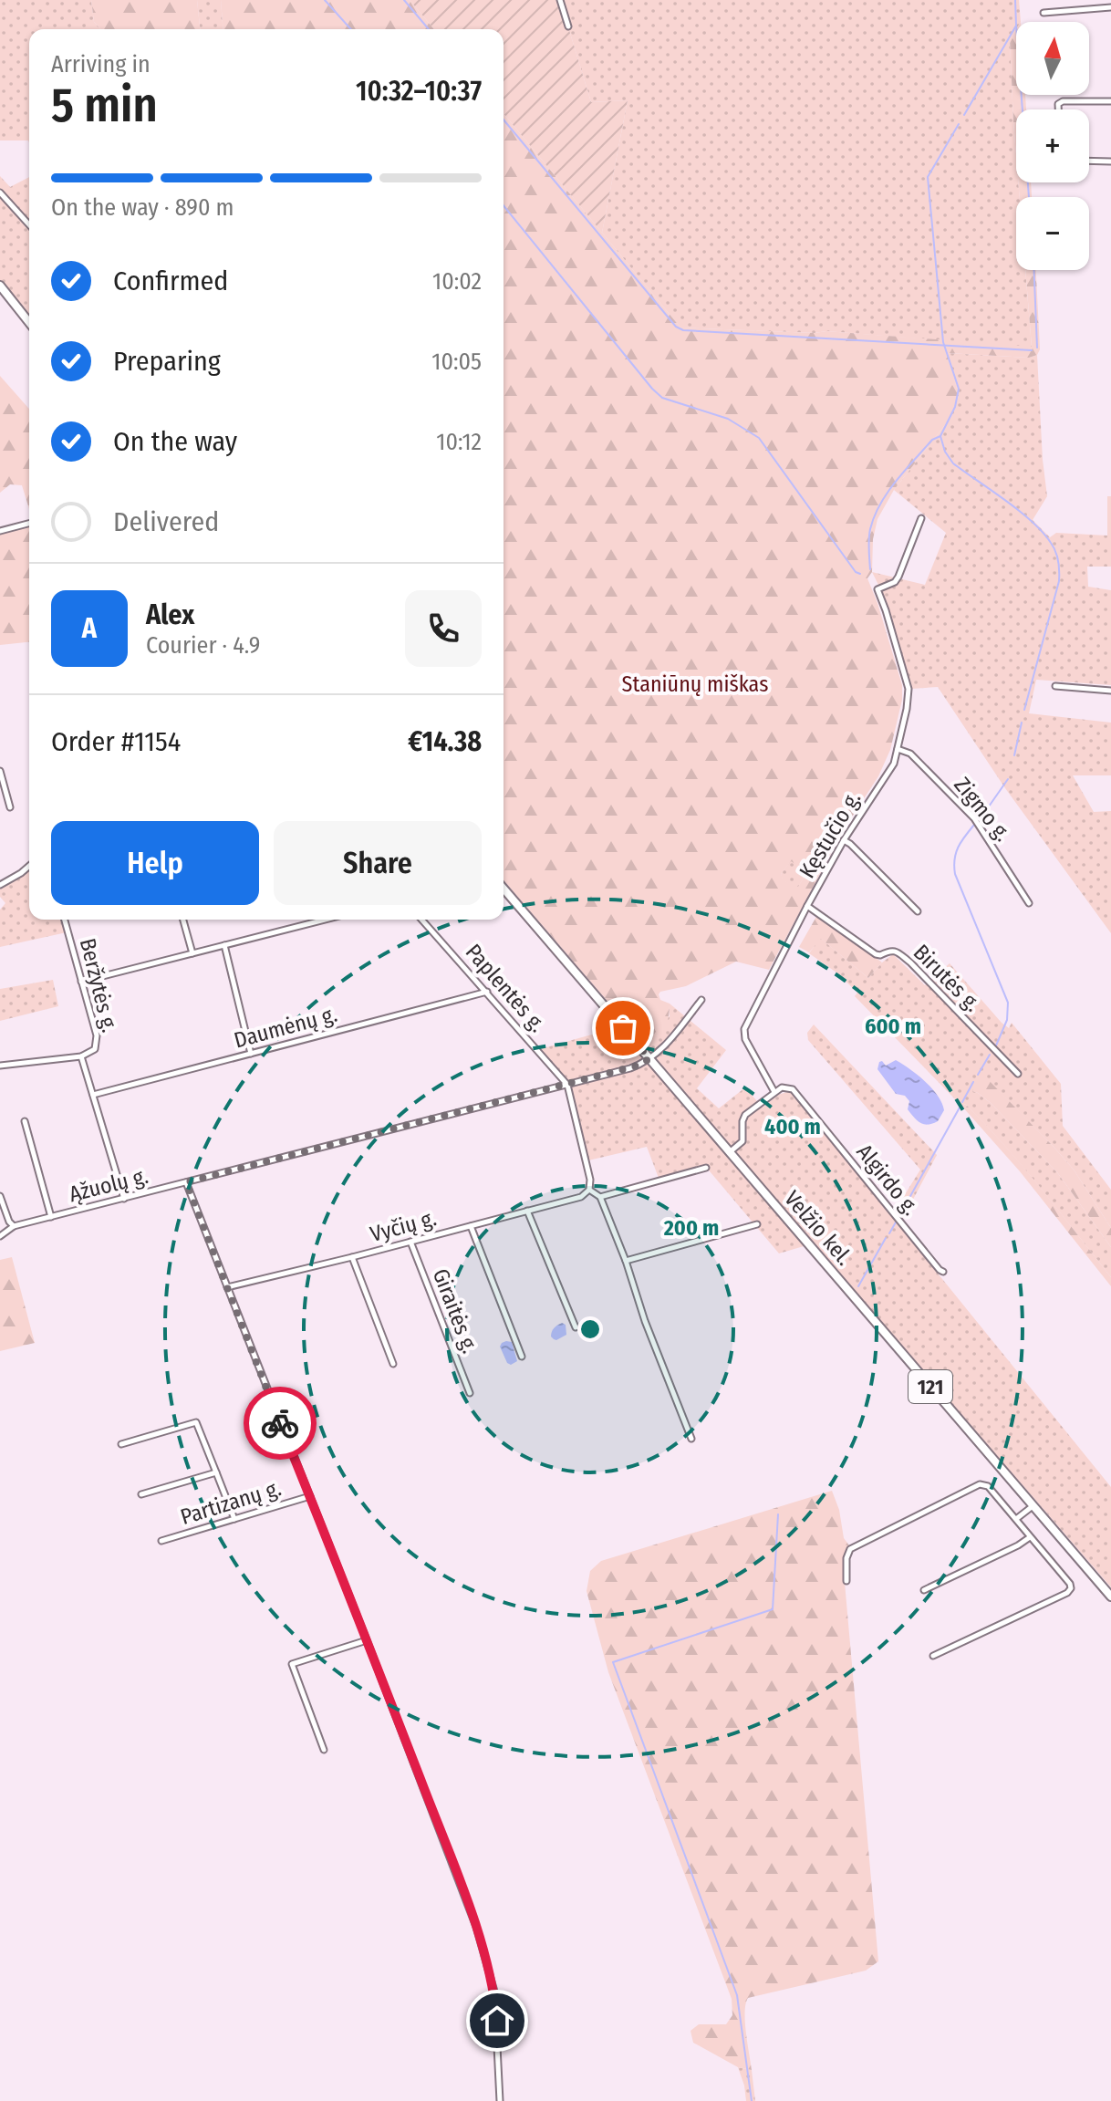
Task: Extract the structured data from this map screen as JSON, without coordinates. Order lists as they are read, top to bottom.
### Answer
{
  "streets": {
    "main road": ["Velžio kel.", "121"],
    "street": [
      "Zigmo g.",
      "Kęstučio g.",
      "Birutės g.",
      "Beržytės g.",
      "Paplentės g.",
      "Daumėnų g.",
      "Algirdo g.",
      "Ąžuolų g.",
      "Vyčių g.",
      "Giraitės g.",
      "Partizanų g."
    ]
  },
  "crossings": [
    ["Zigmo g.", "Kęstučio g."],
    ["Kęstučio g.", "Birutės g."],
    ["Kęstučio g.", "Algirdo g."],
    ["Paplentės g.", "Daumėnų g."],
    ["Paplentės g.", "Ąžuolų g."],
    ["Ąžuolų g.", "Velžio kel."],
    ["Vyčių g.", "Giraitės g."]
  ],
  "parks": ["Staniūnų miškas"],
  "north": "top",
  "page": {
    "map_buttons": ["+", "−"],
    "heading": ["5 min", "Arriving in", "10:32–10:37"],
    "panel": [
      "Alex",
      "Courier · 4.9",
      "Order #1154",
      "€14.38"
    ],
    "bar": "On the way · 890 m",
    "list": [
      ["Confirmed", "10:02"],
      ["Preparing", "10:05"],
      ["On the way", "10:12"],
      "Delivered"
    ],
    "round": "A",
    "buttons": ["Help", "Share"]
  },
  "rings": ["600 m", "400 m", "200 m"]
}
